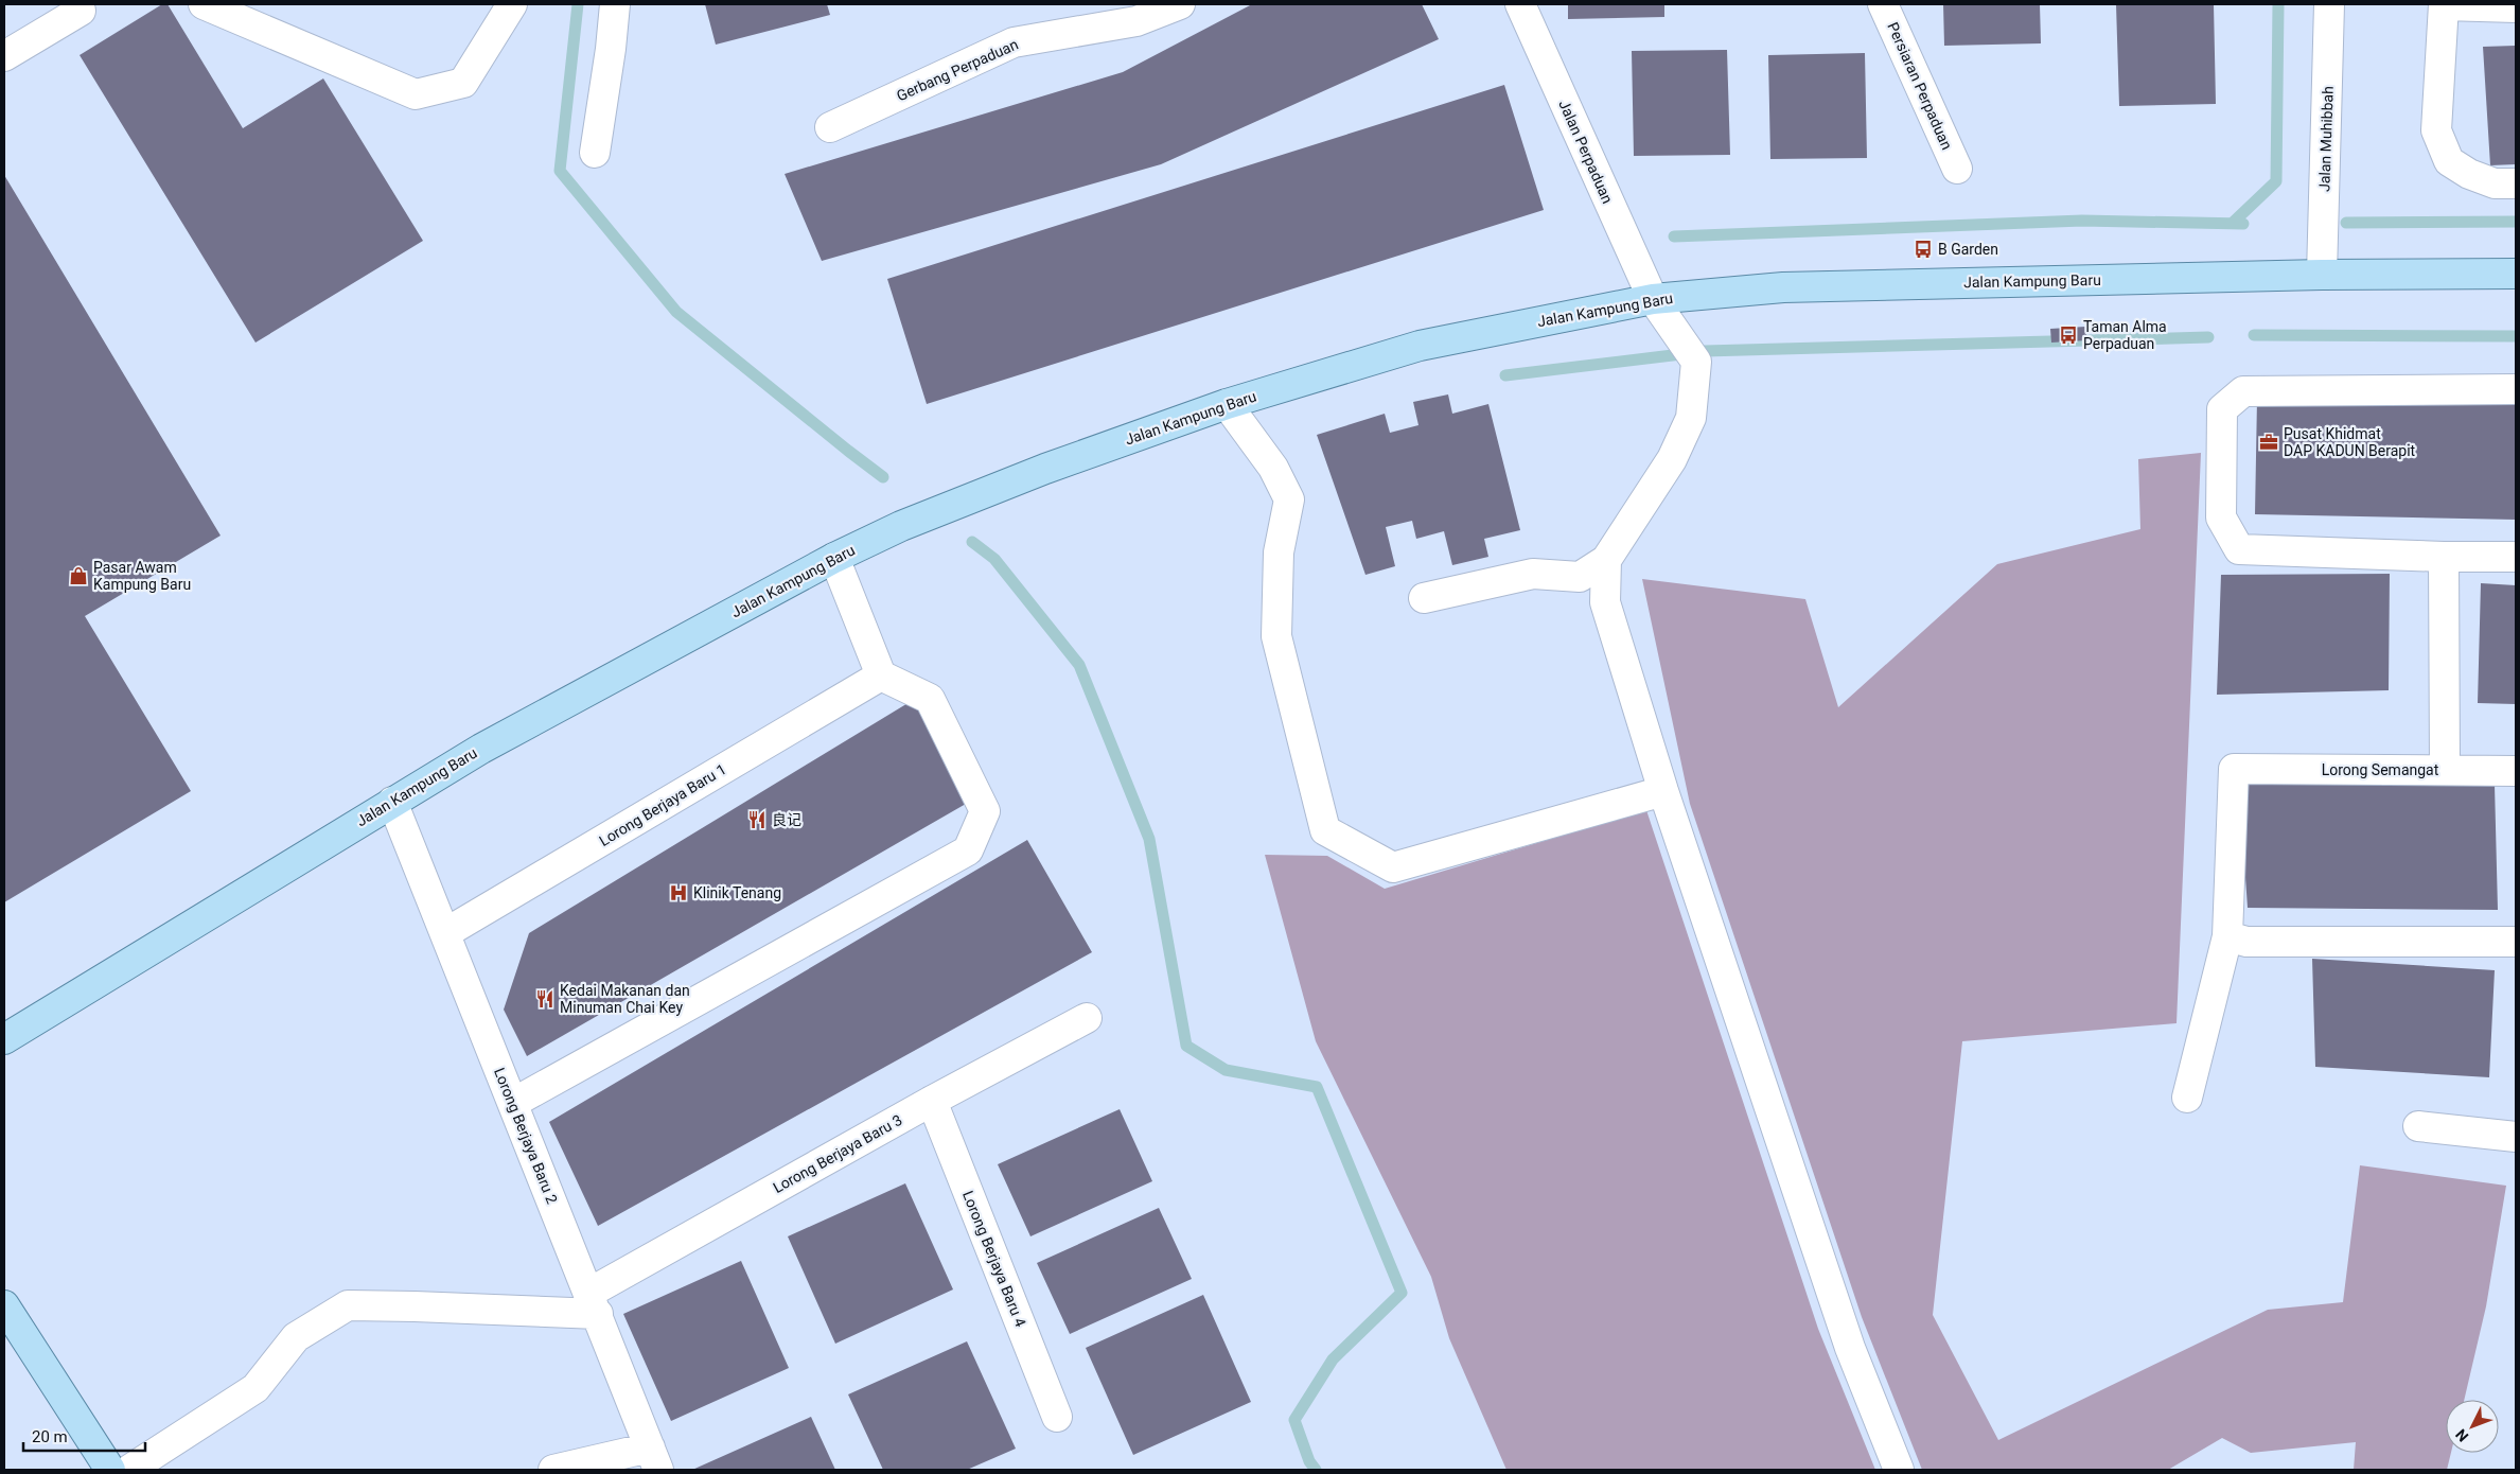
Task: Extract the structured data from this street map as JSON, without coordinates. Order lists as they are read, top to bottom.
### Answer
{
  "streets": {
    "main road": ["Jalan Kampung Baru"],
    "street": [
      "Gerbang Perpaduan",
      "Persiaran Perpaduan",
      "Jalan Muhibbah",
      "Jalan Perpaduan",
      "Lorong Semangat",
      "Lorong Berjaya Baru 1",
      "Lorong Berjaya Baru 2",
      "Lorong Berjaya Baru 3",
      "Lorong Berjaya Baru 4"
    ]
  },
  "crossings": [
    ["Jalan Muhibbah", "Jalan Kampung Baru"],
    ["Jalan Perpaduan", "Jalan Kampung Baru"],
    ["Jalan Kampung Baru", "Lorong Berjaya Baru 2"],
    ["Lorong Berjaya Baru 1", "Lorong Berjaya Baru 2"],
    ["Lorong Berjaya Baru 2", "Lorong Berjaya Baru 3"],
    ["Lorong Berjaya Baru 3", "Lorong Berjaya Baru 4"]
  ],
  "places": {
    "bus stop": ["B Garden", "Taman Alma Perpaduan"],
    "office": ["Pusat Khidmat DAP KADUN Berapit"],
    "shop": ["Pasar Awam Kampung Baru"],
    "restaurant": ["良记", "Kedai Makanan dan Minuman Chai Key"],
    "hospital": ["Klinik Tenang"]
  },
  "scale_bar": "20 m",
  "north": "bottom left"
}
